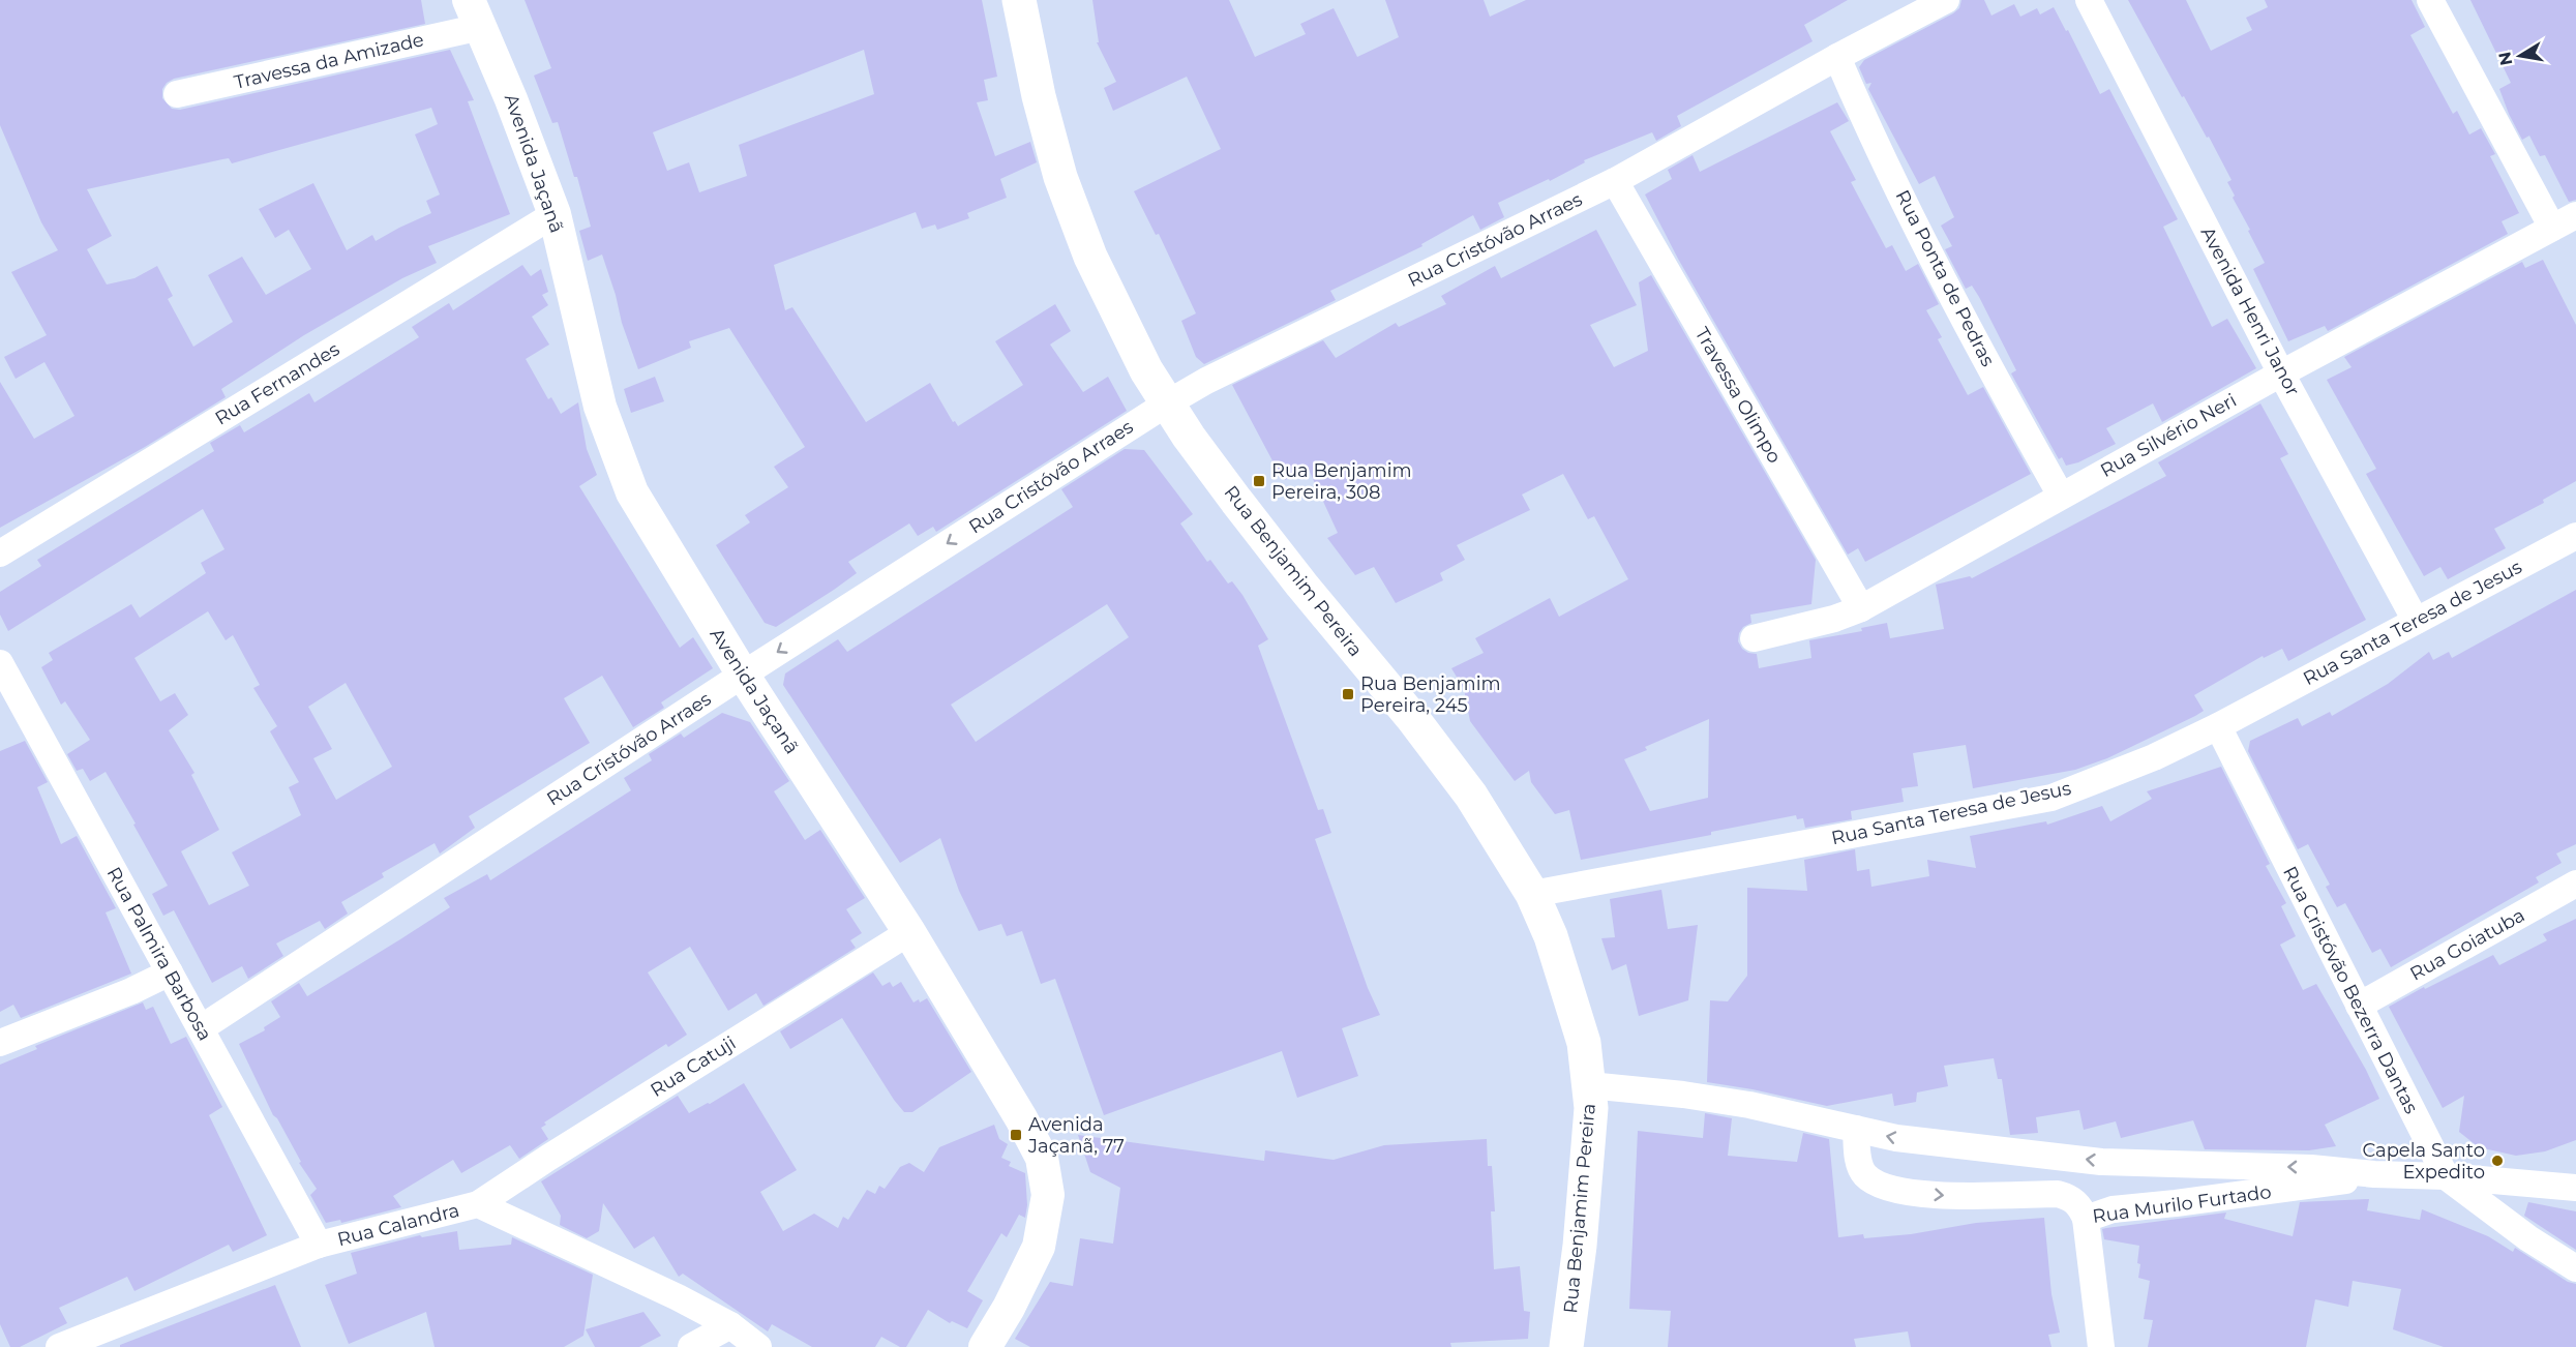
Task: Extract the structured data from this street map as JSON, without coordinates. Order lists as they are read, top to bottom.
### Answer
{
  "streets": {
    "main road": ["Rua Benjamim Pereira"],
    "street": [
      "Travessa da Amizade",
      "Avenida Jaçanã",
      "Rua Cristóvão Arraes",
      "Rua Ponta de Pedras",
      "Avenida Henri Janor",
      "Rua Fernandes",
      "Travessa Olimpo",
      "Rua Silvério Neri",
      "Rua Santa Teresa de Jesus",
      "Rua Goiatuba",
      "Rua Palmira Barbosa",
      "Rua Cristóvão Bezerra Dantas",
      "Rua Catuji",
      "Rua Murilo Furtado",
      "Rua Calandra"
    ]
  },
  "crossings": [
    ["Travessa da Amizade", "Avenida Jaçanã"],
    ["Avenida Jaçanã", "Rua Cristóvão Arraes"],
    ["Avenida Jaçanã", "Rua Fernandes"],
    ["Avenida Jaçanã", "Rua Catuji"],
    ["Rua Cristóvão Arraes", "Rua Ponta de Pedras"],
    ["Rua Cristóvão Arraes", "Travessa Olimpo"],
    ["Rua Cristóvão Arraes", "Rua Benjamim Pereira"],
    ["Rua Cristóvão Arraes", "Rua Palmira Barbosa"],
    ["Rua Ponta de Pedras", "Rua Silvério Neri"],
    ["Avenida Henri Janor", "Rua Silvério Neri"],
    ["Avenida Henri Janor", "Rua Santa Teresa de Jesus"],
    ["Travessa Olimpo", "Rua Silvério Neri"],
    ["Rua Benjamim Pereira", "Rua Santa Teresa de Jesus"],
    ["Rua Benjamim Pereira", "Rua Murilo Furtado"],
    ["Rua Santa Teresa de Jesus", "Rua Cristóvão Bezerra Dantas"],
    ["Rua Goiatuba", "Rua Cristóvão Bezerra Dantas"],
    ["Rua Palmira Barbosa", "Rua Calandra"],
    ["Rua Cristóvão Bezerra Dantas", "Rua Murilo Furtado"],
    ["Rua Catuji", "Rua Calandra"]
  ],
  "places": {
    "transit": ["Rua Benjamim Pereira, 308", "Rua Benjamim Pereira, 245", "Avenida Jaçanã, 77"],
    "other": ["Capela Santo Expedito"]
  },
  "north": "left"
}
